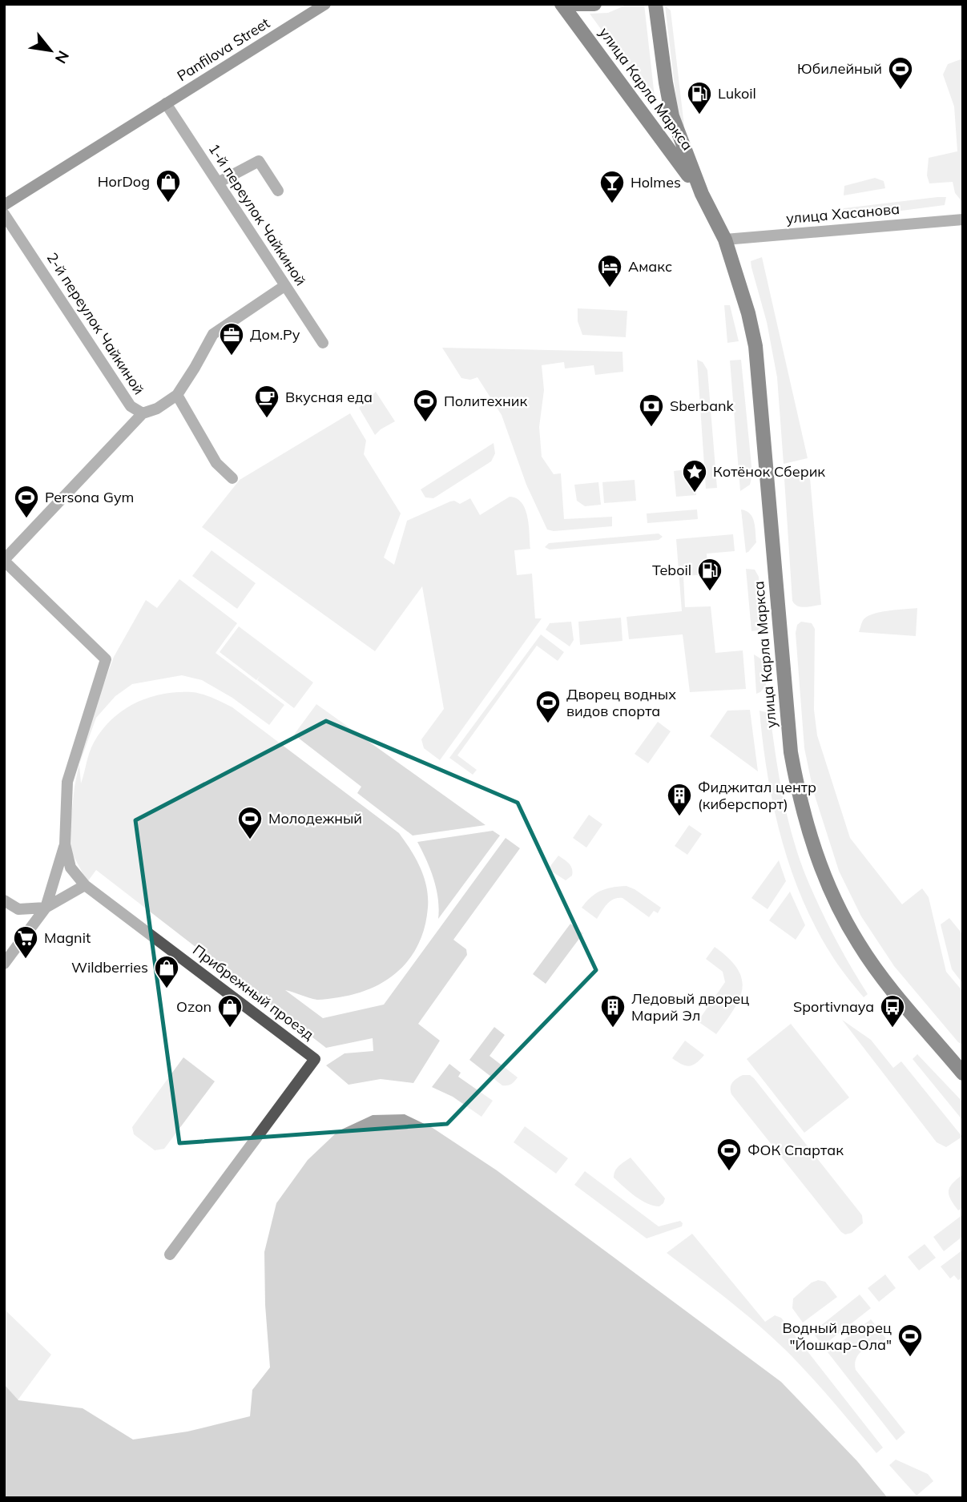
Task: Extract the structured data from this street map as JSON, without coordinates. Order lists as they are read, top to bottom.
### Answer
{
  "streets": {
    "main road": ["Panfilova Street", "улица Карла Маркса"],
    "street": [
      "улица Хасанова",
      "1-й переулок Чайкиной",
      "2-й переулок Чайкиной",
      "Прибрежный проезд"
    ]
  },
  "crossings": [
    ["Panfilova Street", "1-й переулок Чайкиной"],
    ["улица Карла Маркса", "улица Хасанова"]
  ],
  "places": {
    "sports": [
      "Юбилейный",
      "Политехник",
      "Persona Gym",
      "Дворец водных видов спорта",
      "Молодежный",
      "ФОК Спартак",
      "Водный дворец \"Йошкар-Ола\""
    ],
    "fuel station": ["Lukoil", "Teboil"],
    "shop": ["HorDog", "Wildberries", "Ozon"],
    "bar": ["Holmes"],
    "hotel": ["Амакс"],
    "office": ["Дом.Ру"],
    "cafe": ["Вкусная еда"],
    "bank": ["Sberbank"],
    "place": ["Котёнок Сберик"],
    "building": ["Фиджитал центр (киберспорт)", "Ледовый дворец Марий Эл"],
    "supermarket": ["Magnit"],
    "bus stop": ["Sportivnaya"]
  },
  "north": "bottom right"
}
